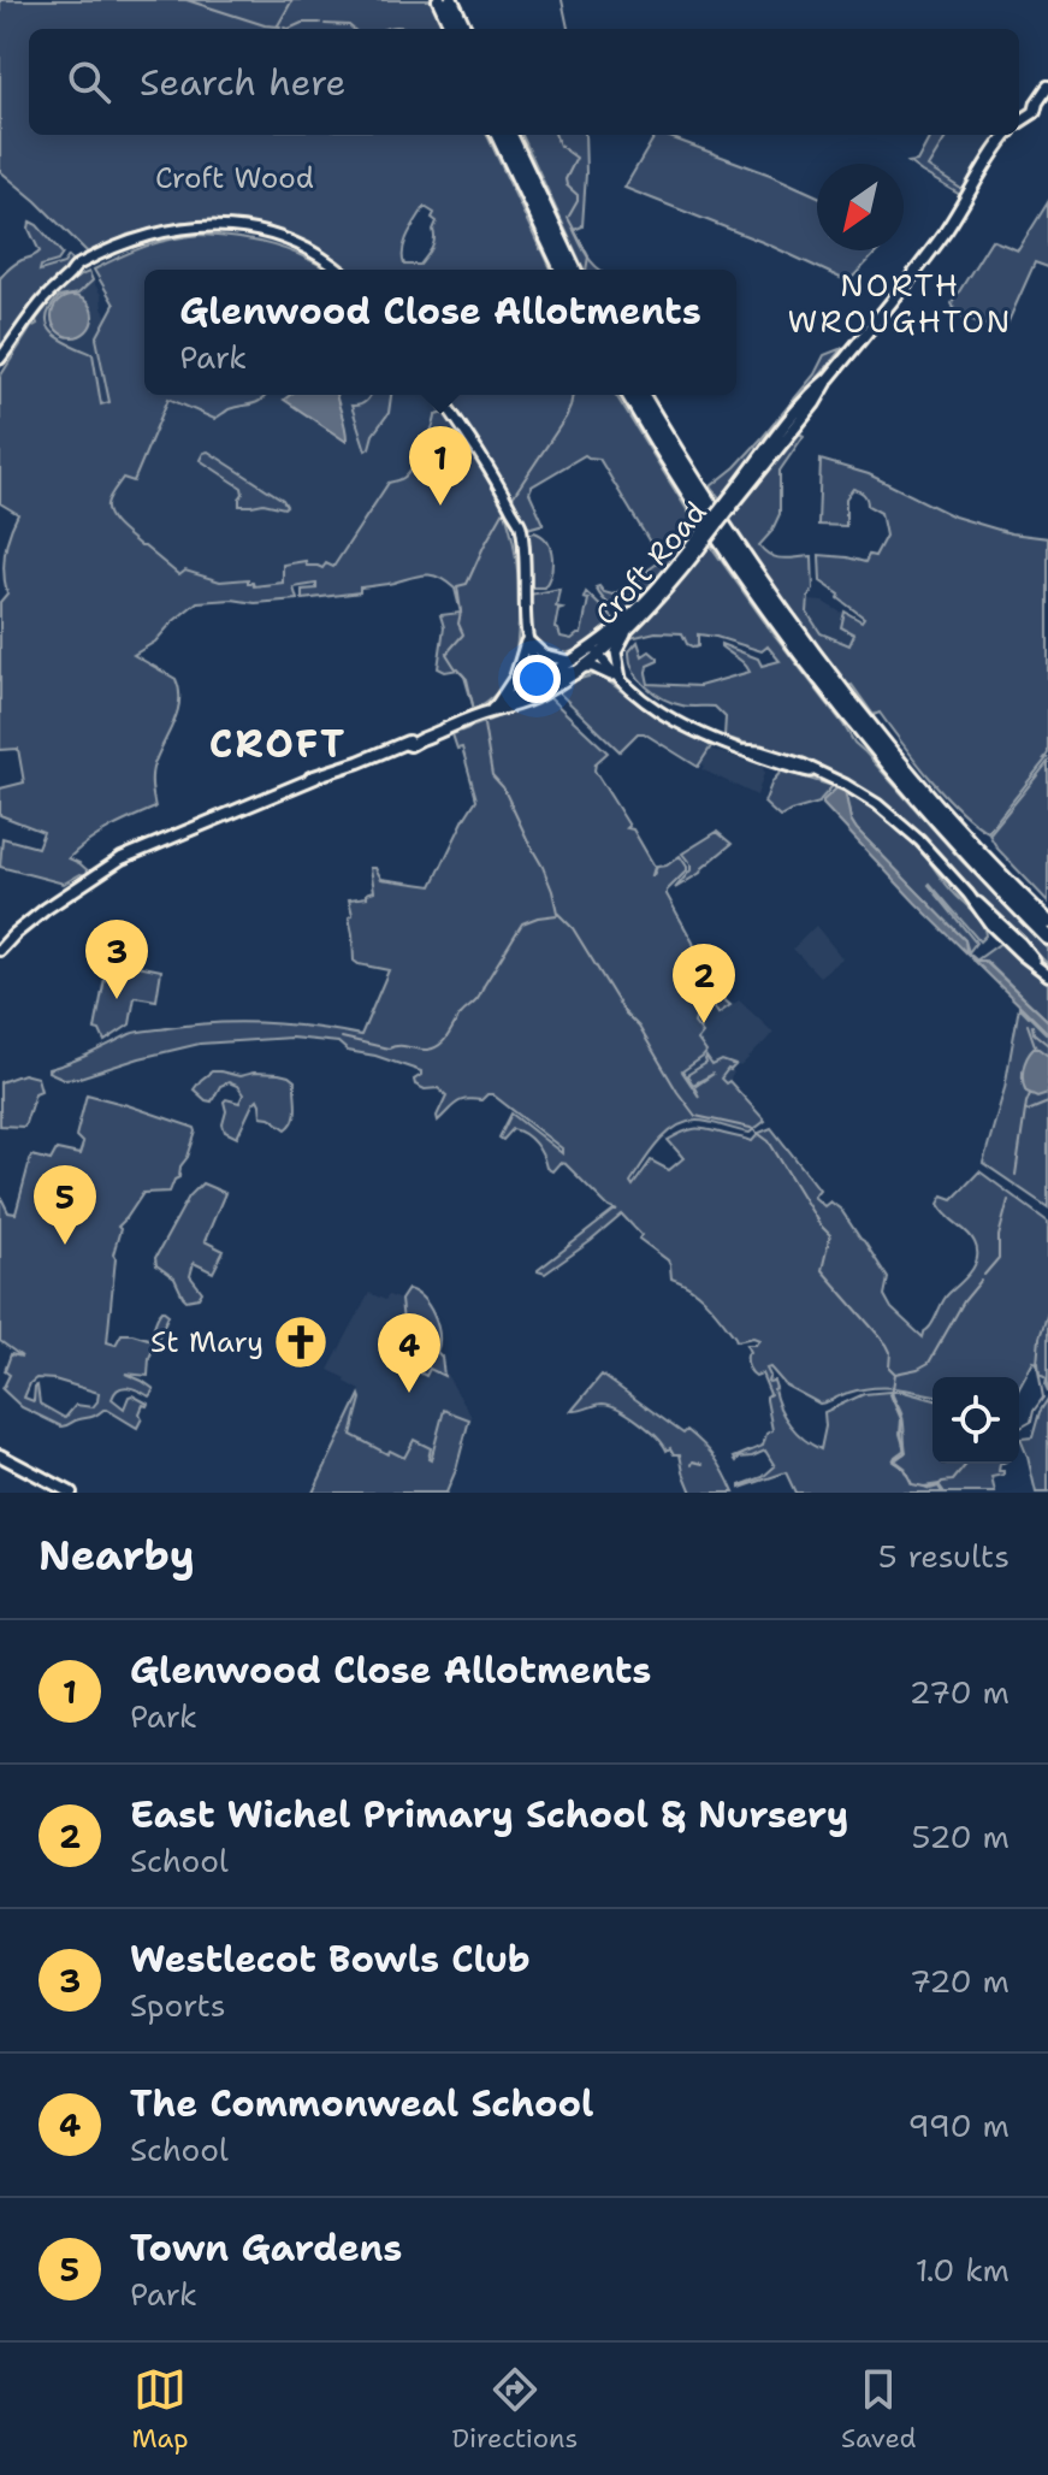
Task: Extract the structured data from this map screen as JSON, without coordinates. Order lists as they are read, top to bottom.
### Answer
{
  "streets": {
    "main road": ["Croft Road"]
  },
  "districts": ["NORTH WROUGHTON", "CROFT"],
  "parks": ["Croft Wood"],
  "places": {
    "church": ["St Mary"]
  },
  "north": "bottom left",
  "page": {
    "search": "Search here",
    "popup": ["Glenwood Close Allotments", "Park"],
    "pins": [
      "1",
      "3",
      "2",
      "5",
      "4"
    ],
    "heading": ["Nearby", "5 results"],
    "list": [
      {
        "mark": "1",
        "name": "Glenwood Close Allotments",
        "note": "Park",
        "value": "270 m"
      },
      {
        "mark": "2",
        "name": "East Wichel Primary School & Nursery",
        "note": "School",
        "value": "520 m"
      },
      {
        "mark": "3",
        "name": "Westlecot Bowls Club",
        "note": "Sports",
        "value": "720 m"
      },
      {
        "mark": "4",
        "name": "The Commonweal School",
        "note": "School",
        "value": "990 m"
      },
      {
        "mark": "5",
        "name": "Town Gardens",
        "note": "Park",
        "value": "1.0 km"
      }
    ],
    "nav": ["Map", "Directions", "Saved"]
  }
}
